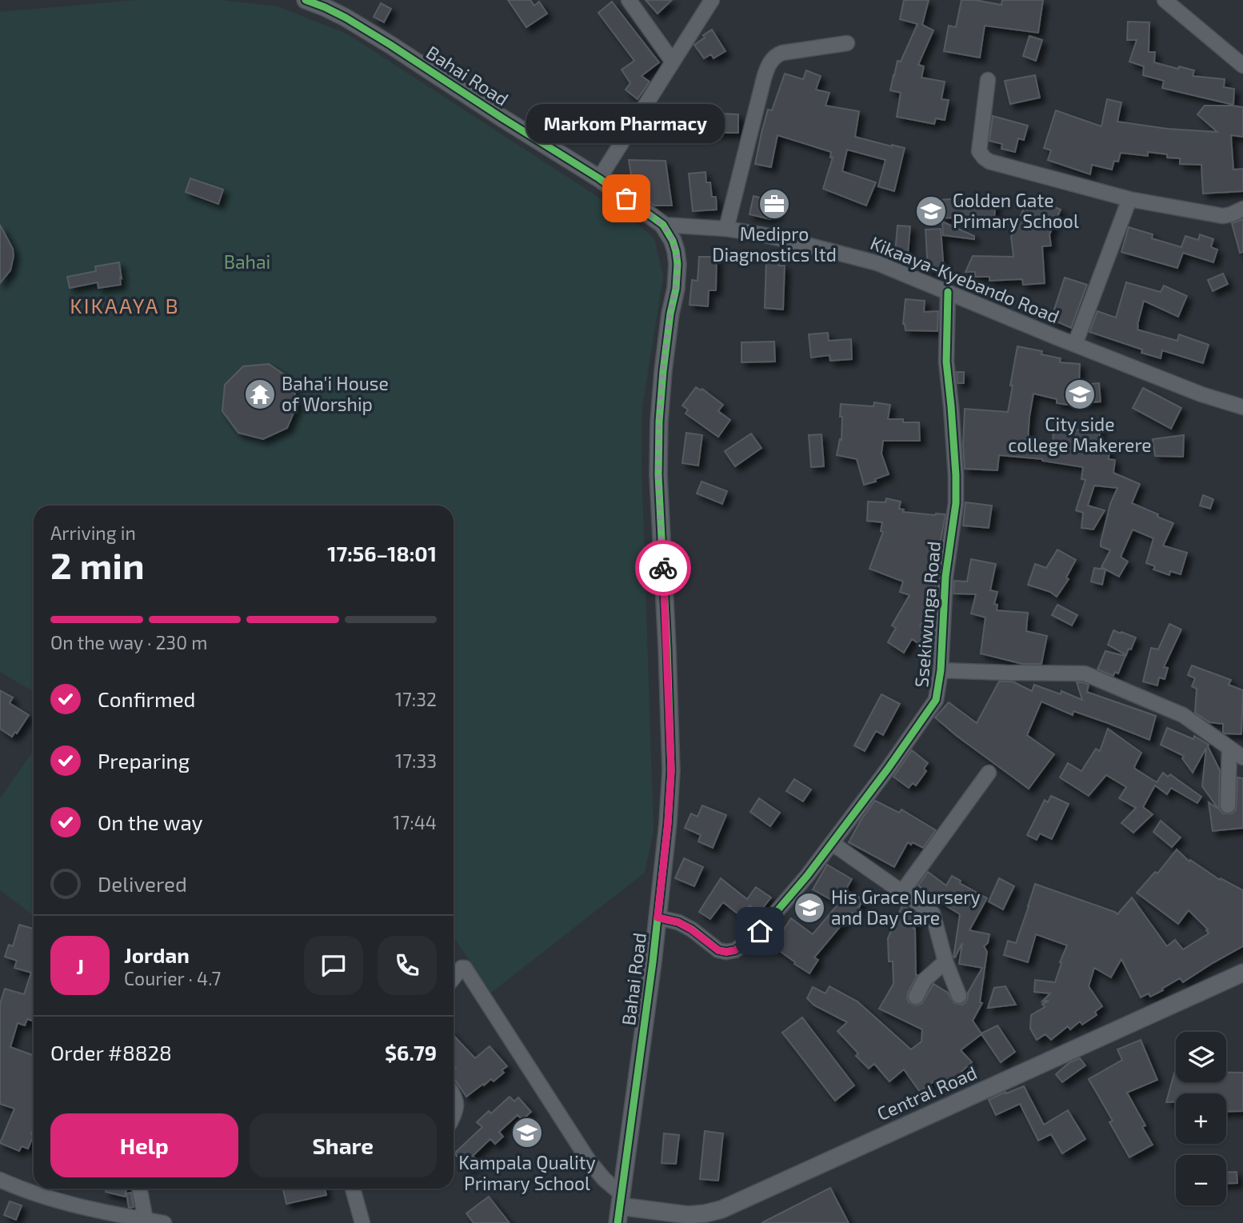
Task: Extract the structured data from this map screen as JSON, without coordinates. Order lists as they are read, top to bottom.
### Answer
{
  "streets": {
    "street": [
      "Bahai Road",
      "Kikaaya-Kyebando Road",
      "Ssekiwunga Road",
      "Central Road"
    ]
  },
  "crossings": [
    ["Bahai Road", "Kikaaya-Kyebando Road"],
    ["Bahai Road", "Ssekiwunga Road"],
    ["Bahai Road", "Central Road"],
    ["Kikaaya-Kyebando Road", "Ssekiwunga Road"]
  ],
  "districts": ["KIKAAYA B"],
  "parks": ["Bahai"],
  "places": {
    "other": ["Markom Pharmacy"],
    "office": ["Medipro Diagnostics ltd"],
    "school or university": [
      "Golden Gate Primary School",
      "City side college Makerere",
      "His Grace Nursery and Day Care",
      "Kampala Quality Primary School"
    ],
    "temple": ["Baha'i House of Worship"]
  },
  "page": {
    "bubble": "Markom Pharmacy",
    "heading": ["2 min", "Arriving in", "17:56–18:01"],
    "panel": [
      "Jordan",
      "Courier · 4.7",
      "Order #8828",
      "$6.79"
    ],
    "bar": "On the way · 230 m",
    "list": [
      ["Confirmed", "17:32"],
      ["Preparing", "17:33"],
      ["On the way", "17:44"],
      "Delivered"
    ],
    "round": "J",
    "map_buttons": ["+", "−"],
    "buttons": ["Help", "Share"]
  }
}
